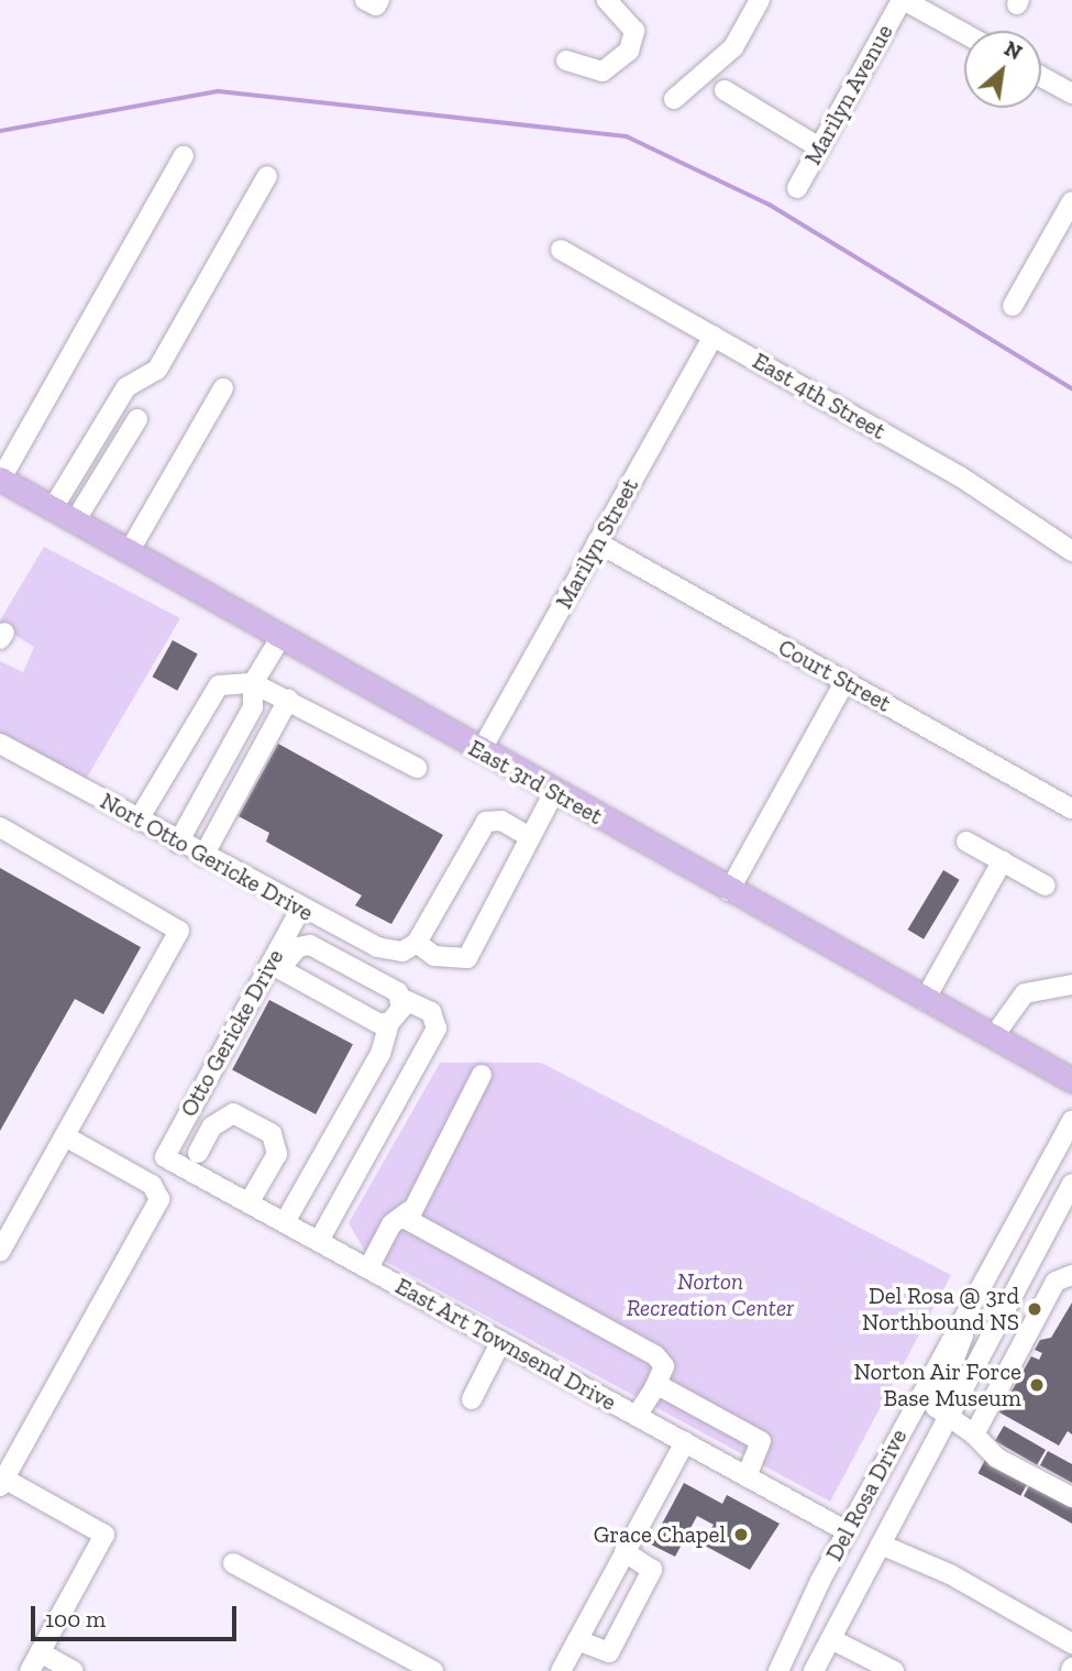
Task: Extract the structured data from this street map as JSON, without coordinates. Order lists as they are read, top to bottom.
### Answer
{
  "streets": {
    "main road": ["East 3rd Street"],
    "street": [
      "Marilyn Avenue",
      "East 4th Street",
      "Marilyn Street",
      "Court Street",
      "Nort Otto Gericke Drive",
      "Otto Gericke Drive",
      "East Art Townsend Drive",
      "Del Rosa Drive"
    ]
  },
  "crossings": [
    ["East 4th Street", "Marilyn Street"],
    ["Marilyn Street", "Court Street"],
    ["Marilyn Street", "East 3rd Street"],
    ["Nort Otto Gericke Drive", "Otto Gericke Drive"],
    ["Otto Gericke Drive", "East Art Townsend Drive"],
    ["East Art Townsend Drive", "Del Rosa Drive"]
  ],
  "parks": ["Norton Recreation Center"],
  "places": ["Del Rosa @ 3rd Northbound NS", "Norton Air Force Base Museum", "Grace Chapel"],
  "scale_bar": "100 m",
  "north": "top right"
}
